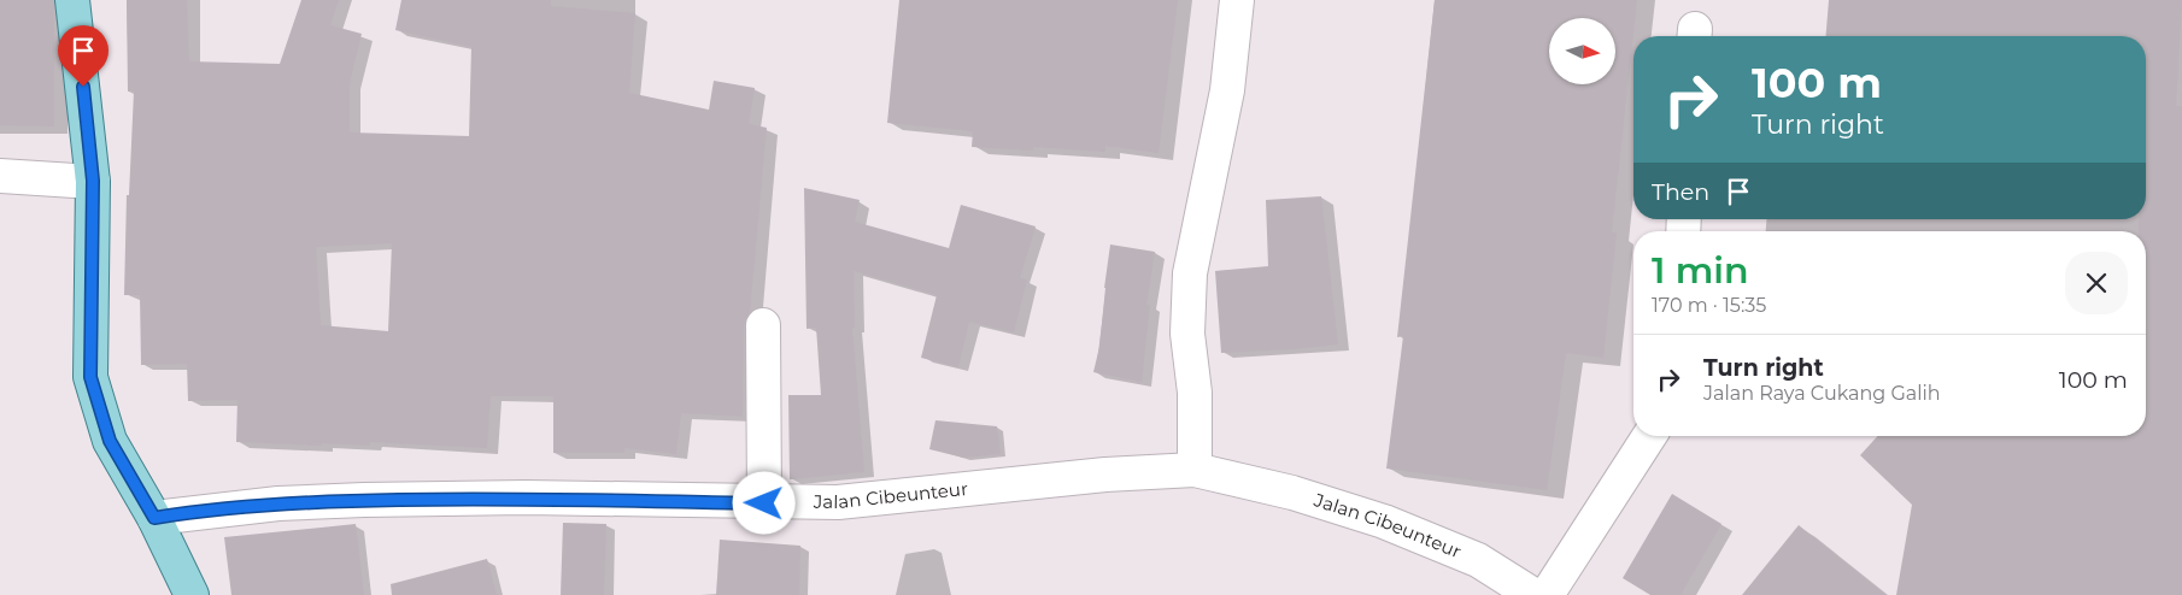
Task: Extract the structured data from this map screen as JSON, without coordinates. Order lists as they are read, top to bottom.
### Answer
{
  "streets": {
    "street": ["Jalan Cibeunteur"]
  },
  "north": "right",
  "page": {
    "turn": ["100 m", "Turn right"],
    "then": "Then",
    "heading": ["1 min", "170 m · 15:35"],
    "list": [
      {
        "name": "Turn right",
        "note": "Jalan Raya Cukang Galih",
        "value": "100 m"
      }
    ]
  }
}
